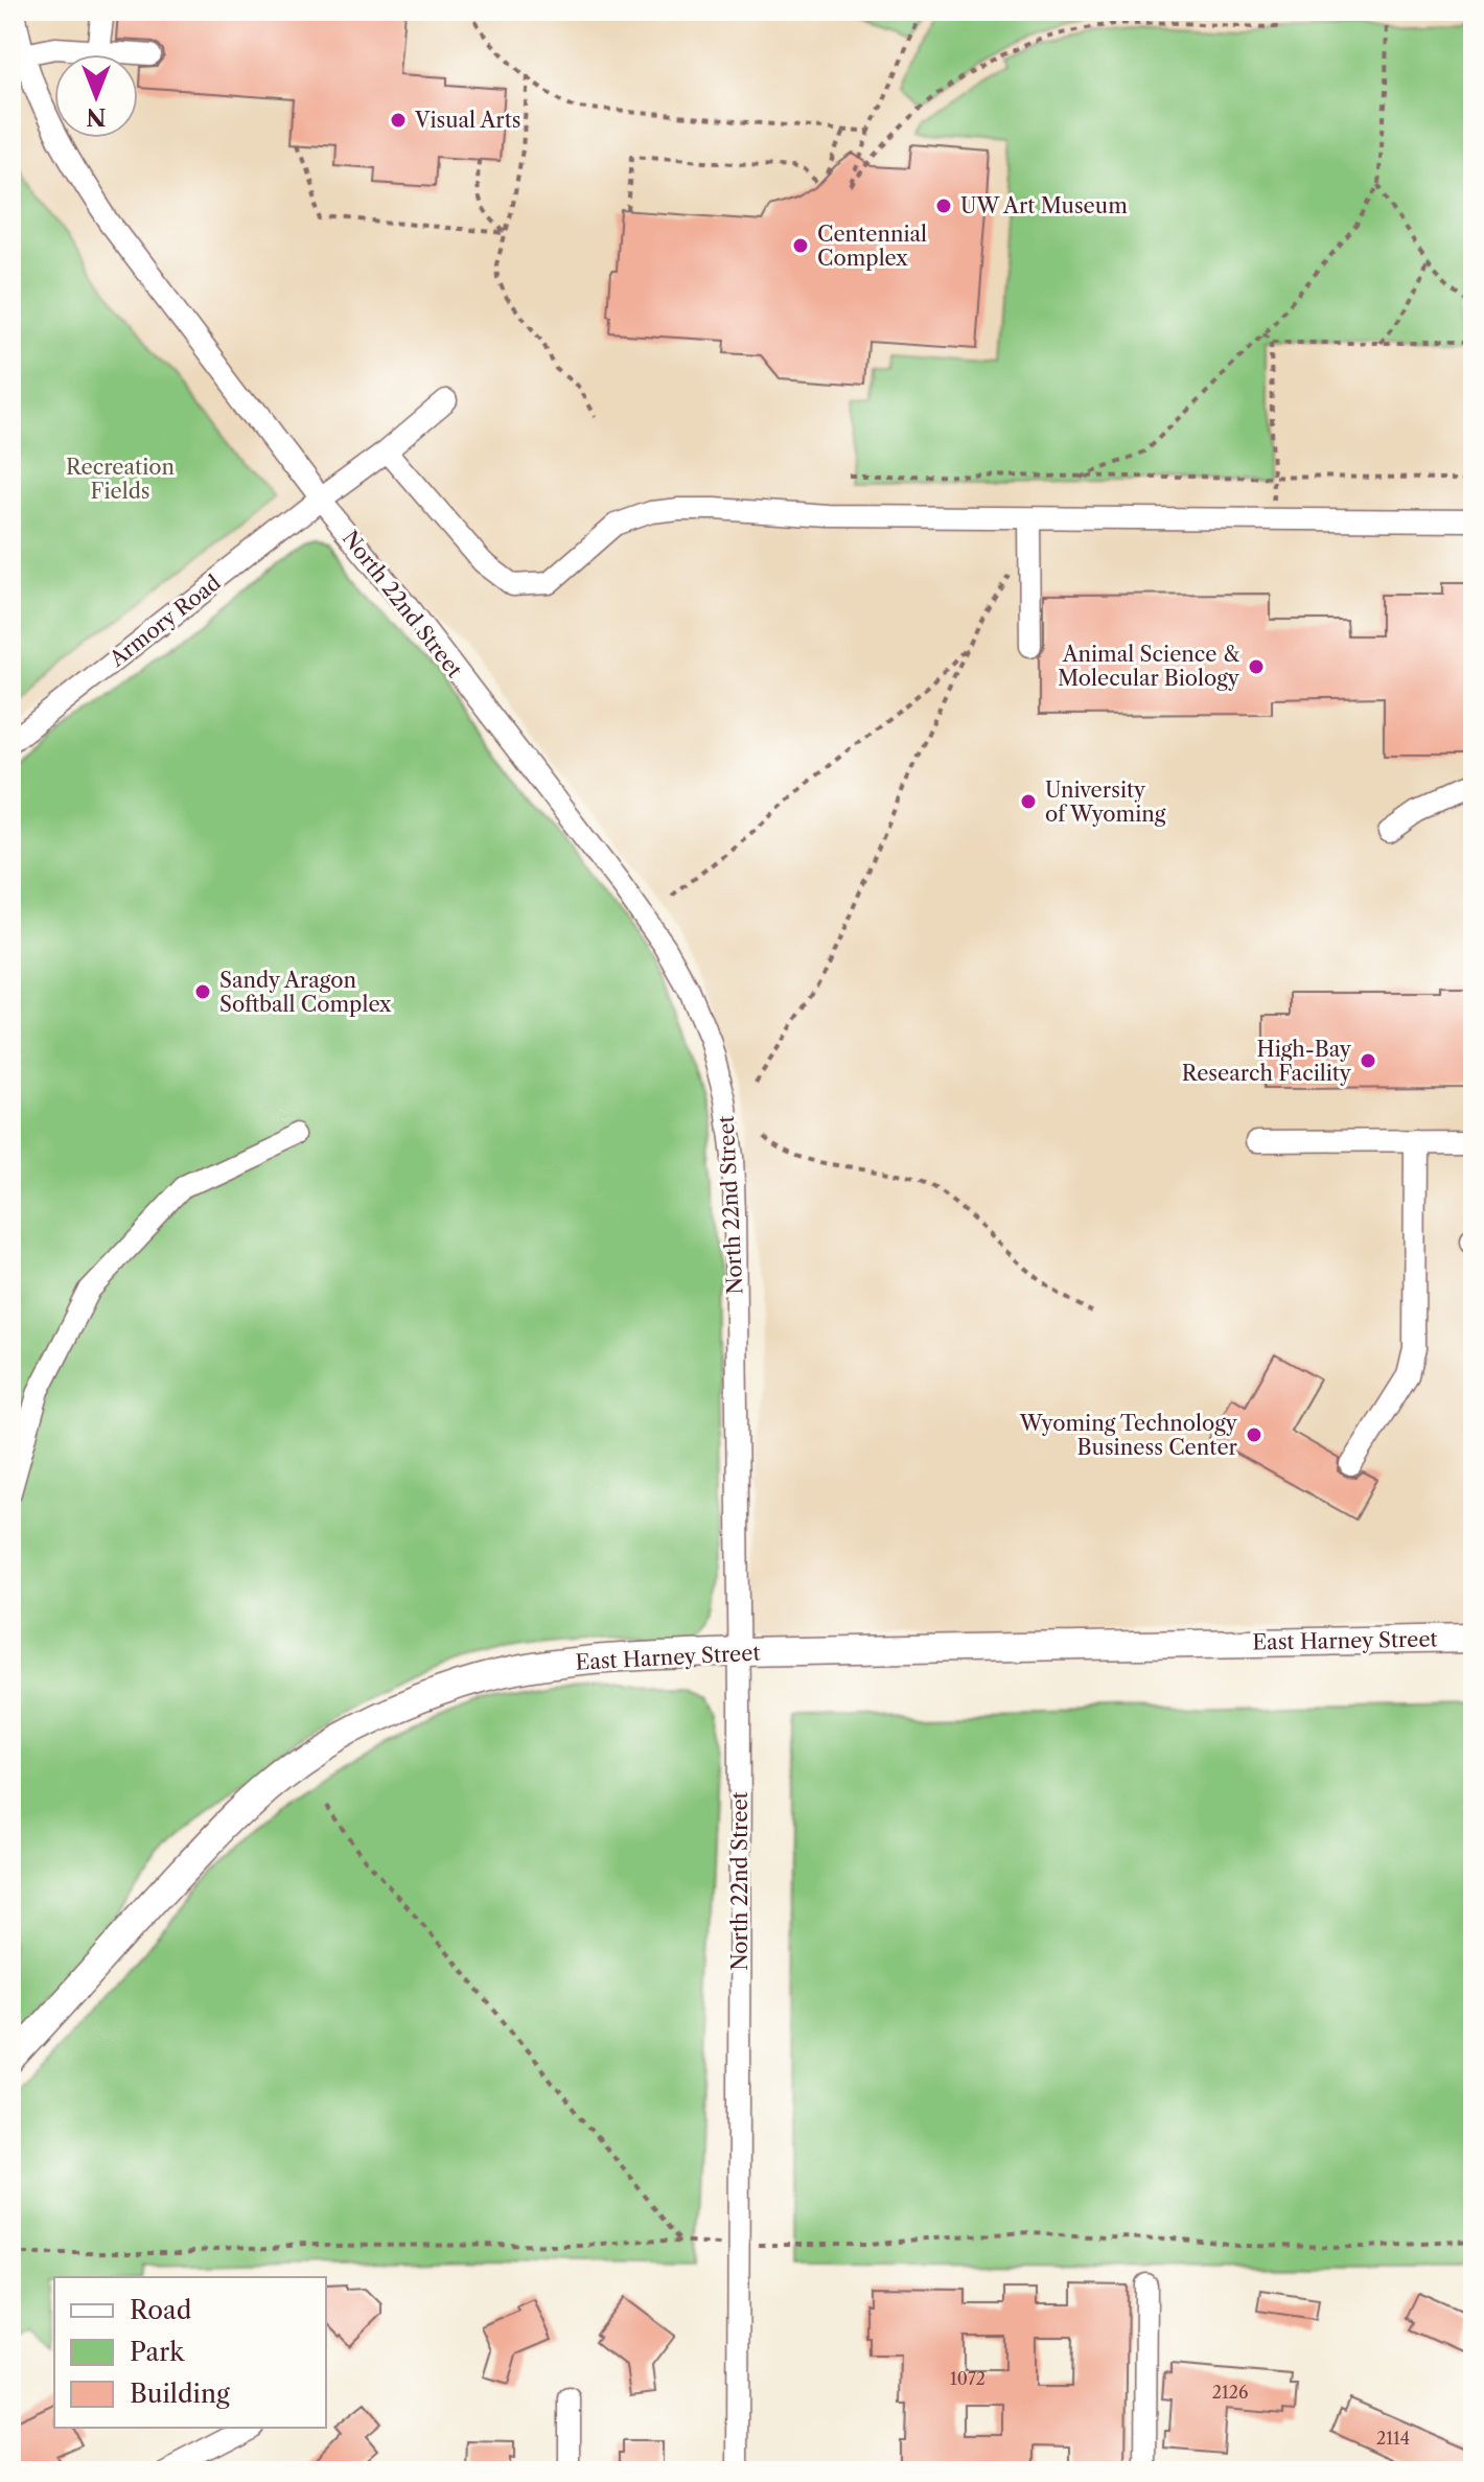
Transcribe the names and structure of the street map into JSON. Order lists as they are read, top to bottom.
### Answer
{
  "streets": {
    "main road": ["East Harney Street"],
    "street": ["North 22nd Street", "Armory Road"]
  },
  "crossings": [
    ["North 22nd Street", "Armory Road"],
    ["North 22nd Street", "East Harney Street"]
  ],
  "parks": ["Recreation Fields"],
  "places": [
    "Visual Arts",
    "UW Art Museum",
    "Centennial Complex",
    "Animal Science & Molecular Biology",
    "University of Wyoming",
    "Sandy Aragon Softball Complex",
    "High-Bay Research Facility",
    "Wyoming Technology Business Center"
  ],
  "house_numbers": ["1072", "2126", "2114"],
  "legend": ["Road", "Park", "Building"],
  "north": "bottom"
}
